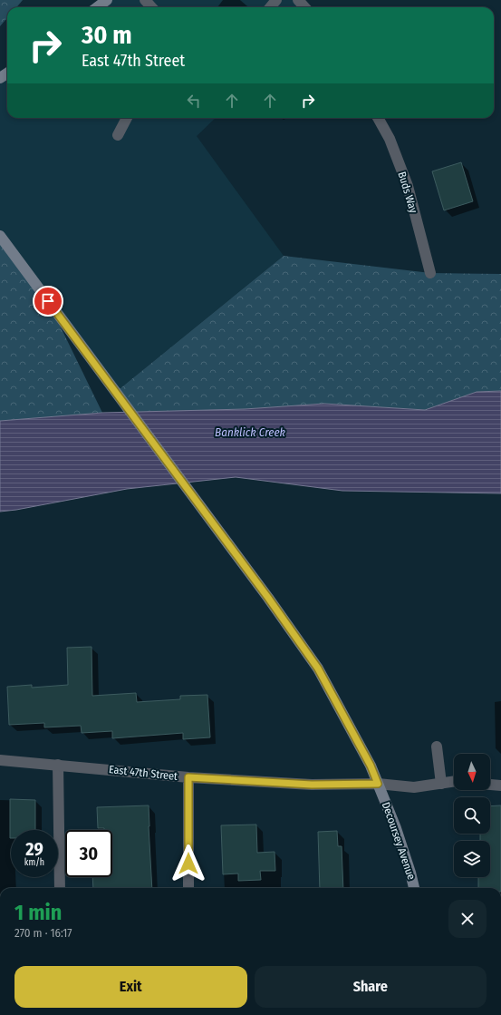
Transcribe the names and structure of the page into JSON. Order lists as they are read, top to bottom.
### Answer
{
  "streets": {
    "main road": ["Decoursey Avenue"],
    "street": ["Buds Way", "East 47th Street"]
  },
  "crossings": [
    ["East 47th Street", "Decoursey Avenue"]
  ],
  "water": ["Banklick Creek"],
  "north": "bottom",
  "page": {
    "turn": ["30 m", "East 47th Street"],
    "speed": "29 km/h",
    "limit": "30",
    "heading": ["1 min", "270 m · 16:17"],
    "buttons": ["Exit", "Share"]
  }
}
